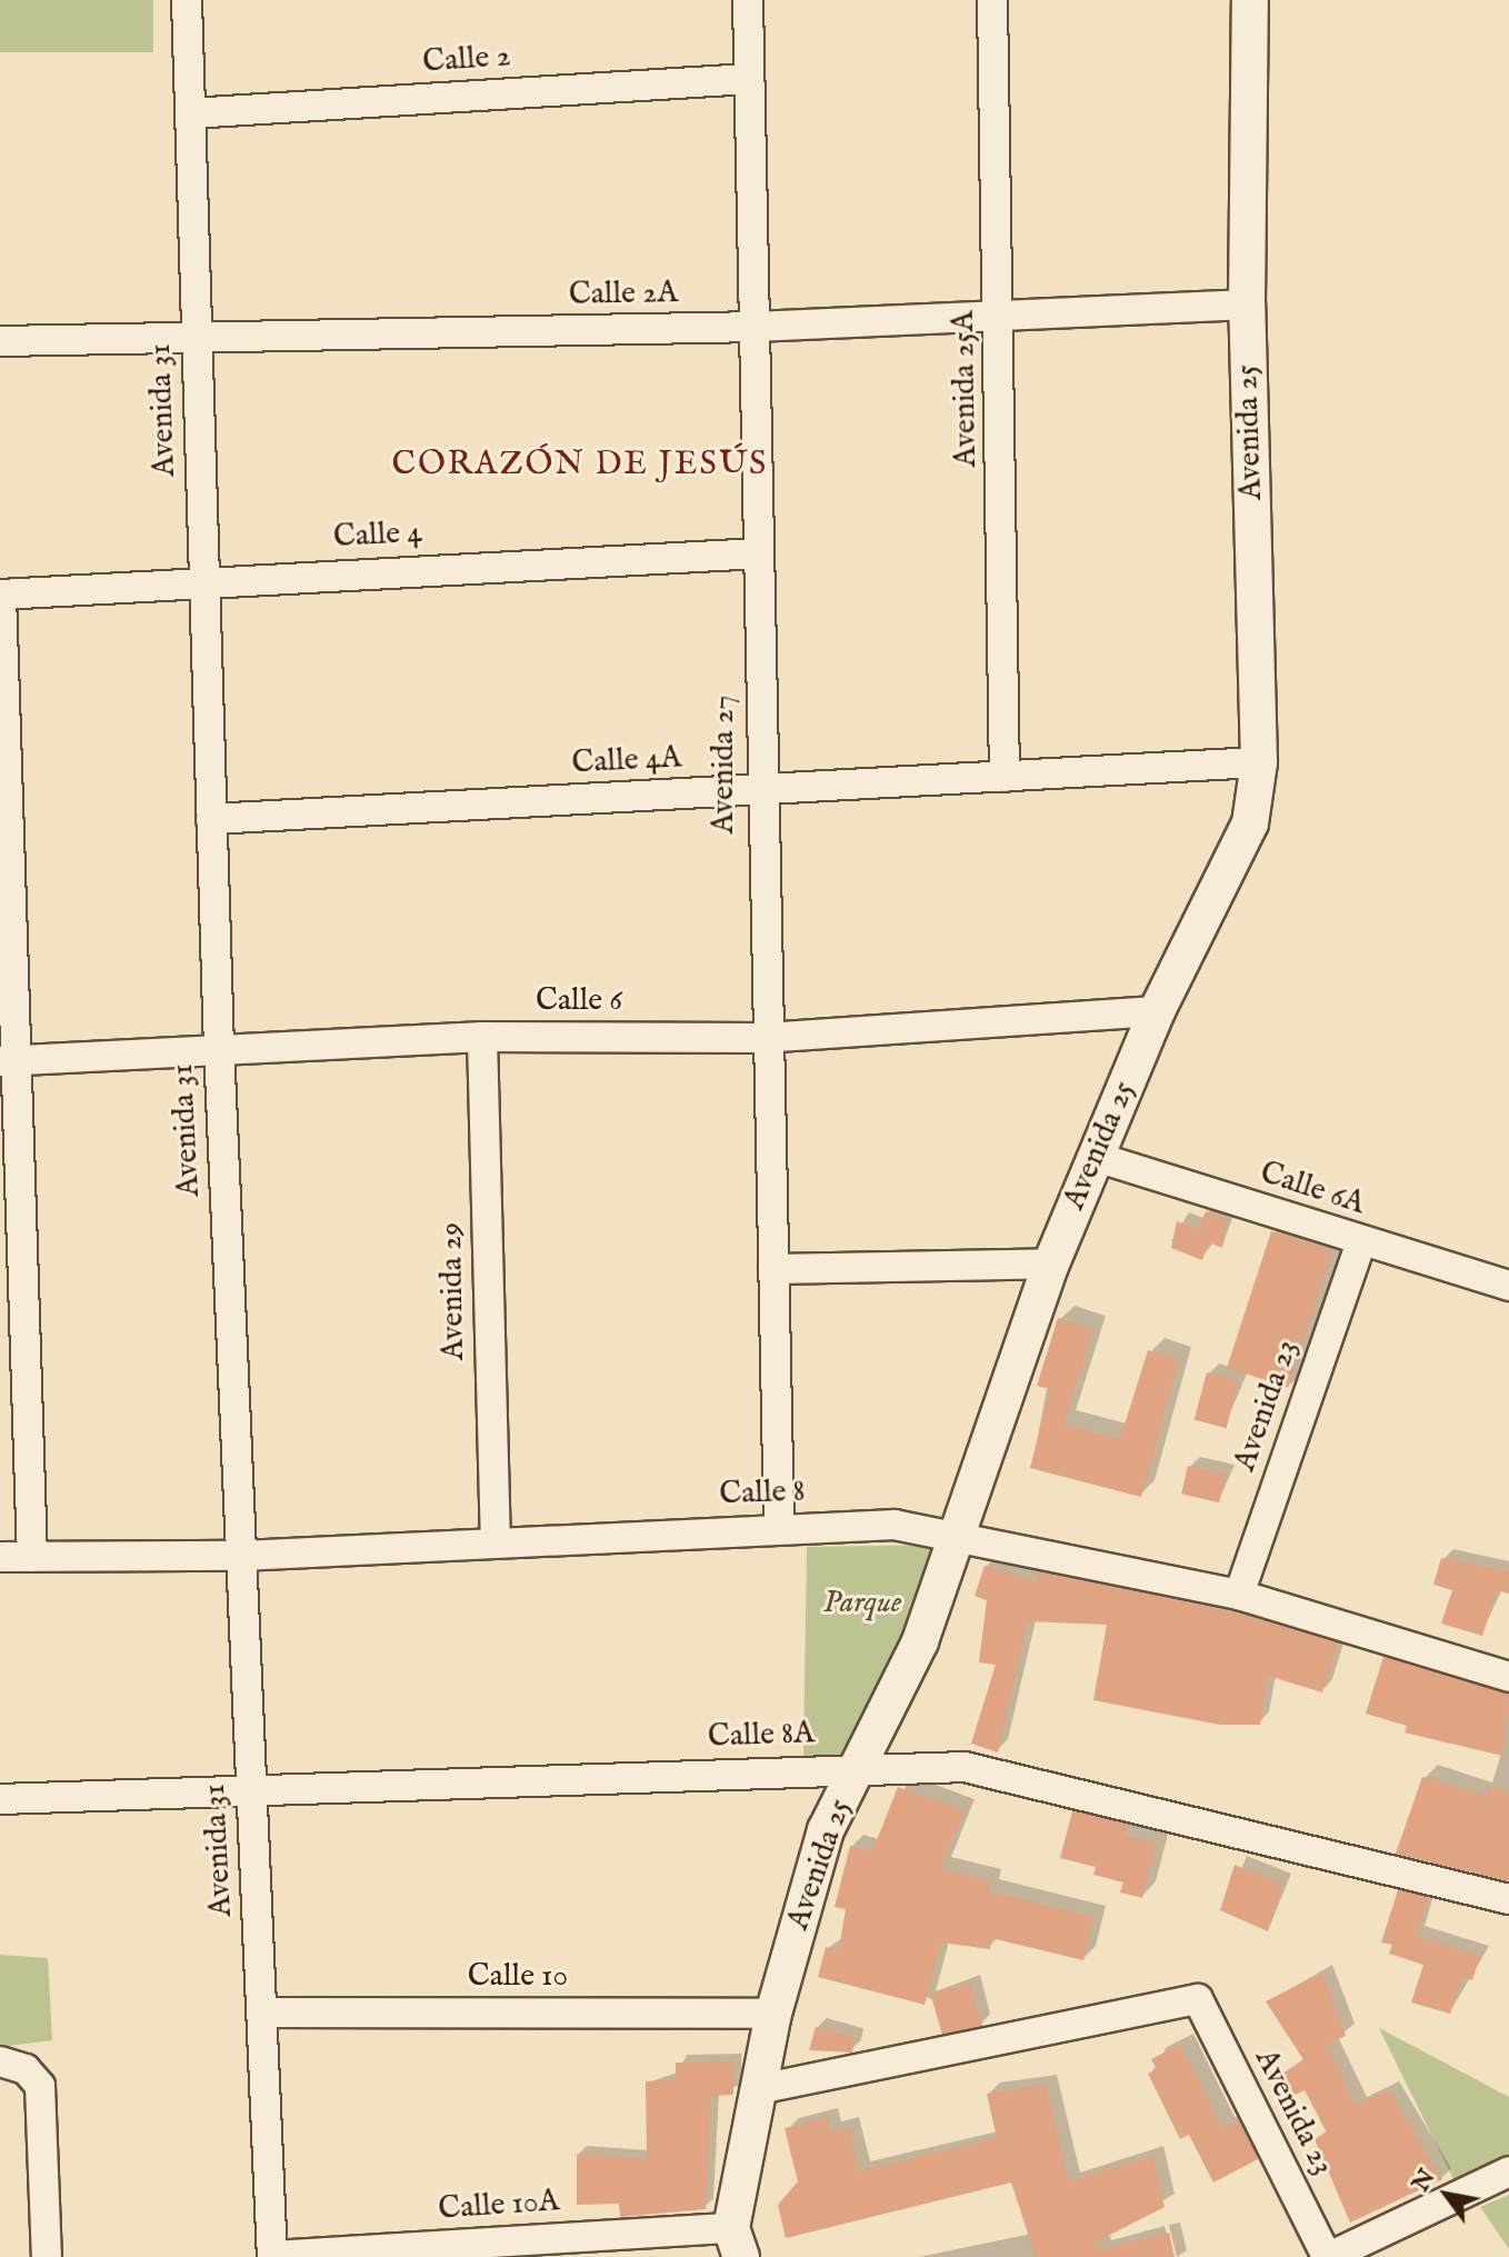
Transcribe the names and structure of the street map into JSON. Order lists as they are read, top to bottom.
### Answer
{
  "streets": {
    "street": [
      "Calle 2",
      "Calle 2A",
      "Avenida 25A",
      "Avenida 31",
      "Avenida 25",
      "Calle 4",
      "Calle 4A",
      "Avenida 27",
      "Calle 6",
      "Calle 6A",
      "Avenida 29",
      "Avenida 23",
      "Calle 8",
      "Calle 8A",
      "Calle 10",
      "Calle 10A"
    ]
  },
  "crossings": [
    ["Calle 2", "Avenida 31"],
    ["Calle 2", "Avenida 27"],
    ["Calle 2A", "Avenida 25A"],
    ["Calle 2A", "Avenida 31"],
    ["Calle 2A", "Avenida 25"],
    ["Calle 2A", "Avenida 27"],
    ["Avenida 25A", "Calle 4A"],
    ["Avenida 31", "Calle 4"],
    ["Avenida 31", "Calle 4A"],
    ["Avenida 31", "Calle 6"],
    ["Avenida 31", "Calle 8"],
    ["Avenida 31", "Calle 8A"],
    ["Avenida 31", "Calle 10"],
    ["Avenida 31", "Calle 10A"],
    ["Avenida 25", "Calle 4A"],
    ["Avenida 25", "Calle 6"],
    ["Avenida 25", "Calle 6A"],
    ["Avenida 25", "Avenida 23"],
    ["Avenida 25", "Calle 8"],
    ["Avenida 25", "Calle 8A"],
    ["Avenida 25", "Calle 10"],
    ["Avenida 25", "Calle 10A"],
    ["Calle 4", "Avenida 27"],
    ["Calle 4A", "Avenida 27"],
    ["Avenida 27", "Calle 6"],
    ["Avenida 27", "Calle 8"],
    ["Calle 6", "Avenida 29"],
    ["Calle 6A", "Avenida 23"],
    ["Avenida 29", "Calle 8"],
    ["Avenida 23", "Calle 8"]
  ],
  "districts": ["CORAZÓN DE JESÚS"],
  "parks": ["Parque"],
  "north": "top left"
}
